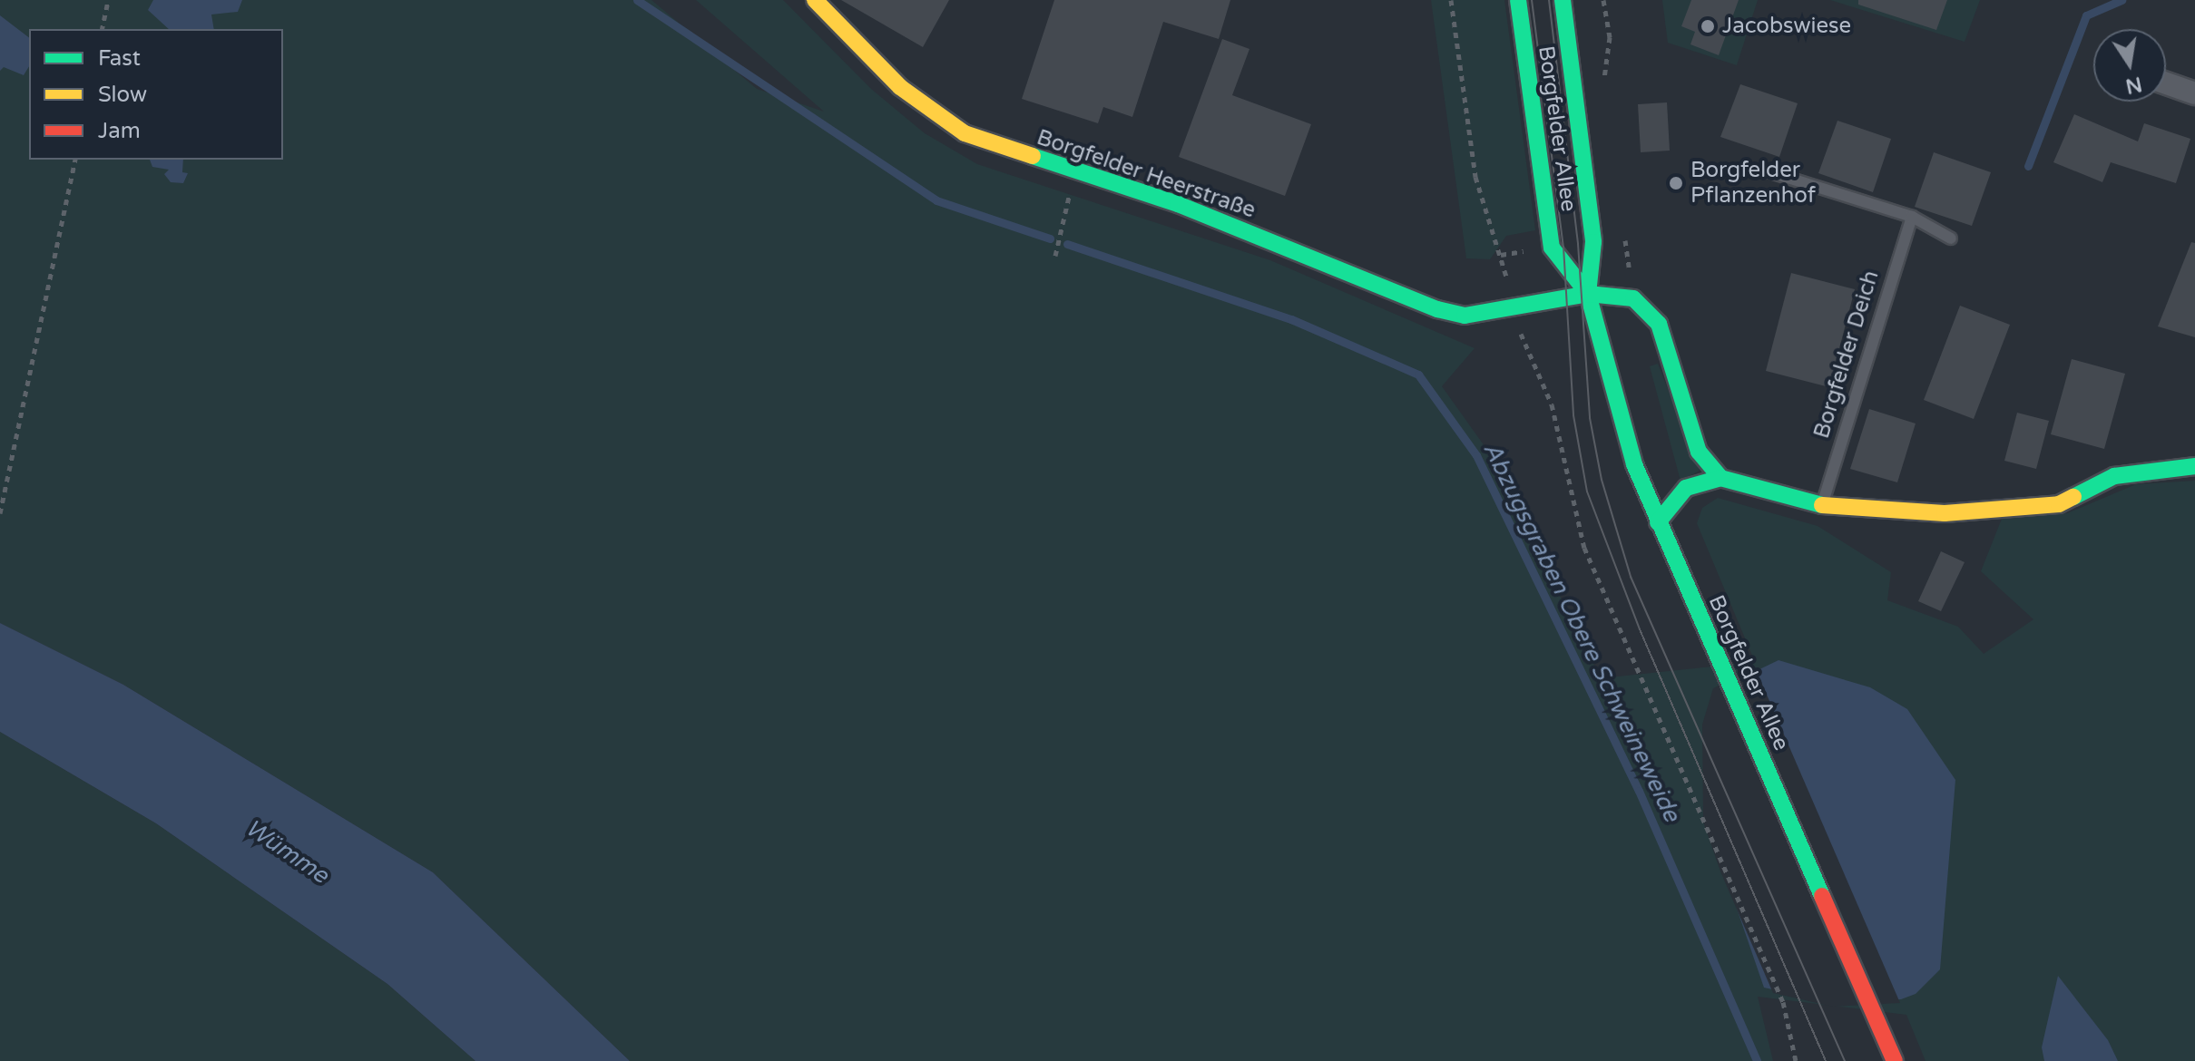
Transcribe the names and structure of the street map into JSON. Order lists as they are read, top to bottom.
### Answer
{
  "streets": {
    "street": ["Borgfelder Allee", "Borgfelder Heerstraße"],
    "lane": ["Borgfelder Deich"]
  },
  "crossings": [
    ["Borgfelder Allee", "Borgfelder Heerstraße"]
  ],
  "water": ["Abzugsgraben Obere Schweineweide", "Wümme"],
  "places": ["Jacobswiese", "Borgfelder Pflanzenhof"],
  "legend": ["Fast", "Slow", "Jam"],
  "north": "bottom"
}
